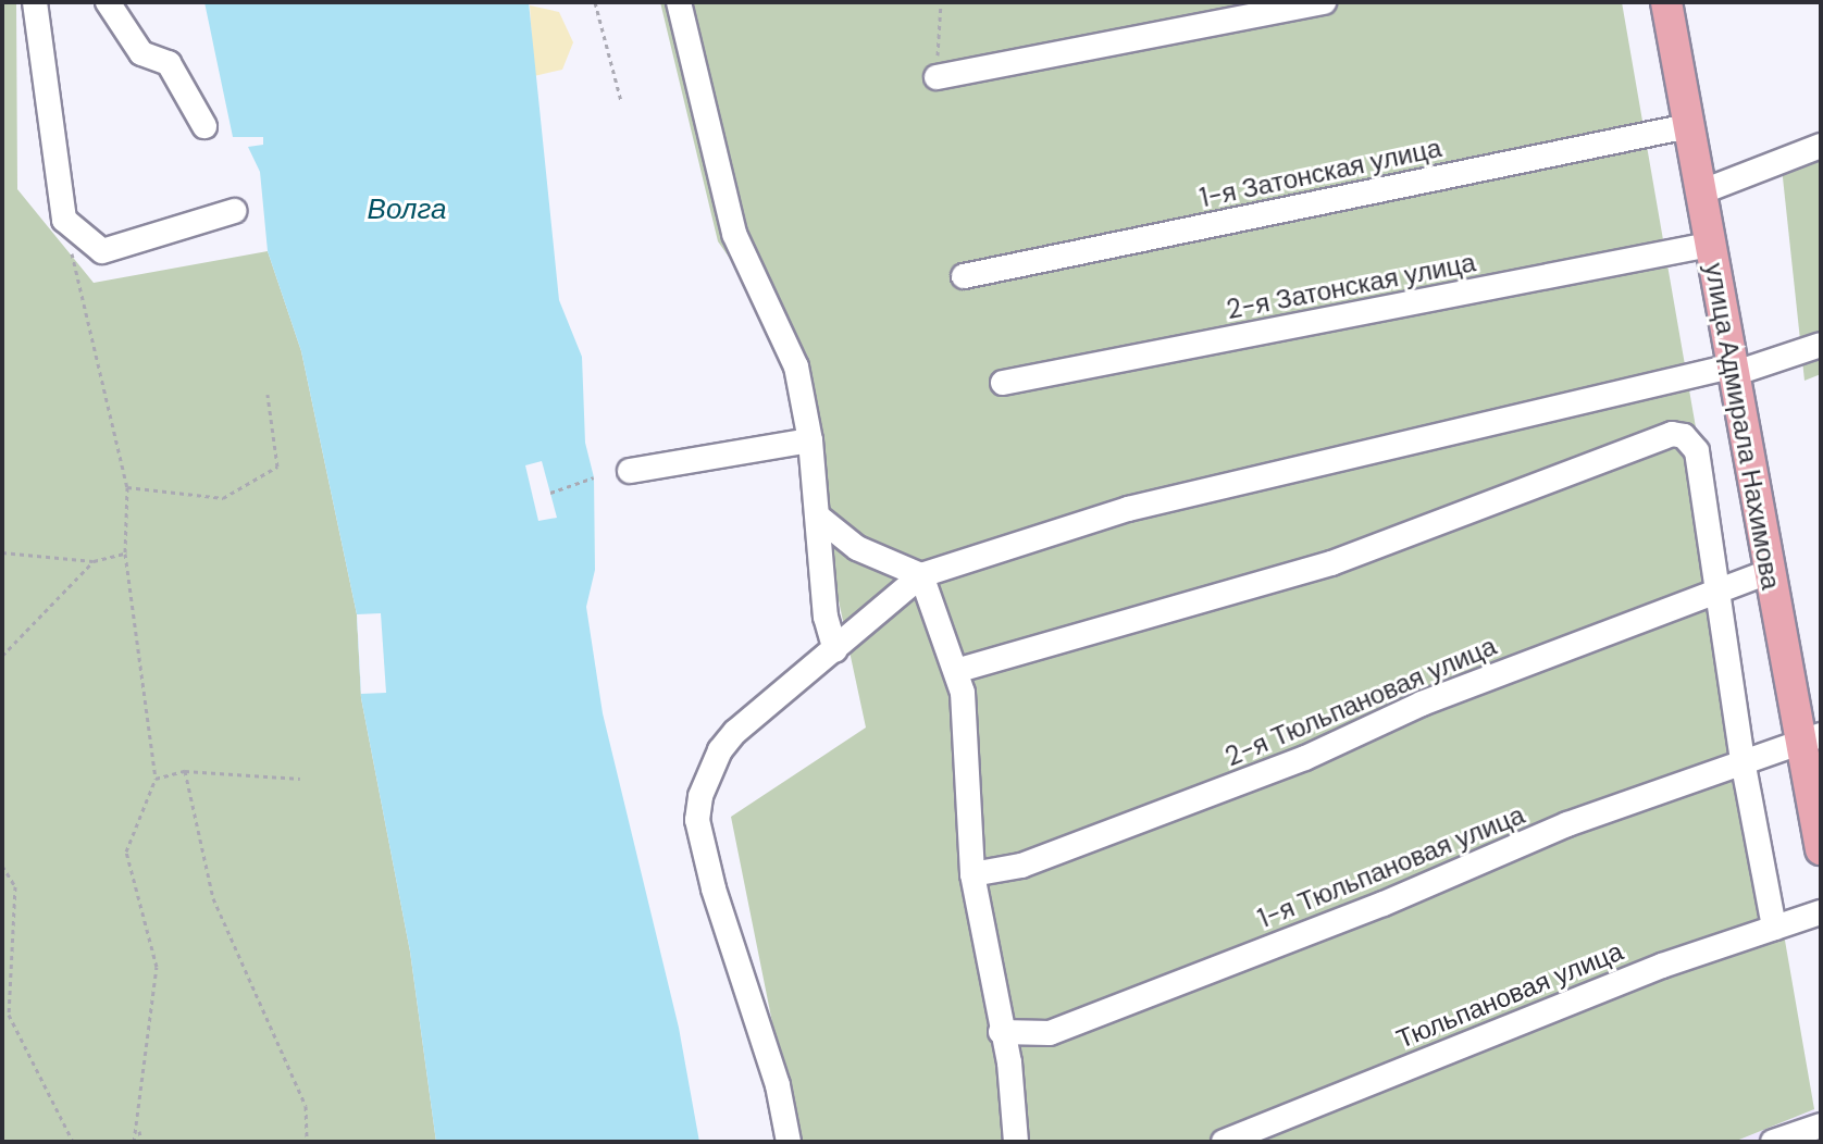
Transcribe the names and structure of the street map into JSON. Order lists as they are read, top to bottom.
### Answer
{
  "streets": {
    "main road": ["улица Адмирала Нахимова"],
    "street": [
      "1-я Затонская улица",
      "2-я Затонская улица",
      "2-я Тюльпановая улица",
      "1-я Тюльпановая улица",
      "Тюльпановая улица"
    ]
  },
  "crossings": [
    ["1-я Затонская улица", "улица Адмирала Нахимова"],
    ["2-я Затонская улица", "улица Адмирала Нахимова"],
    ["улица Адмирала Нахимова", "2-я Тюльпановая улица"],
    ["улица Адмирала Нахимова", "1-я Тюльпановая улица"]
  ],
  "water": ["Волга"]
}
